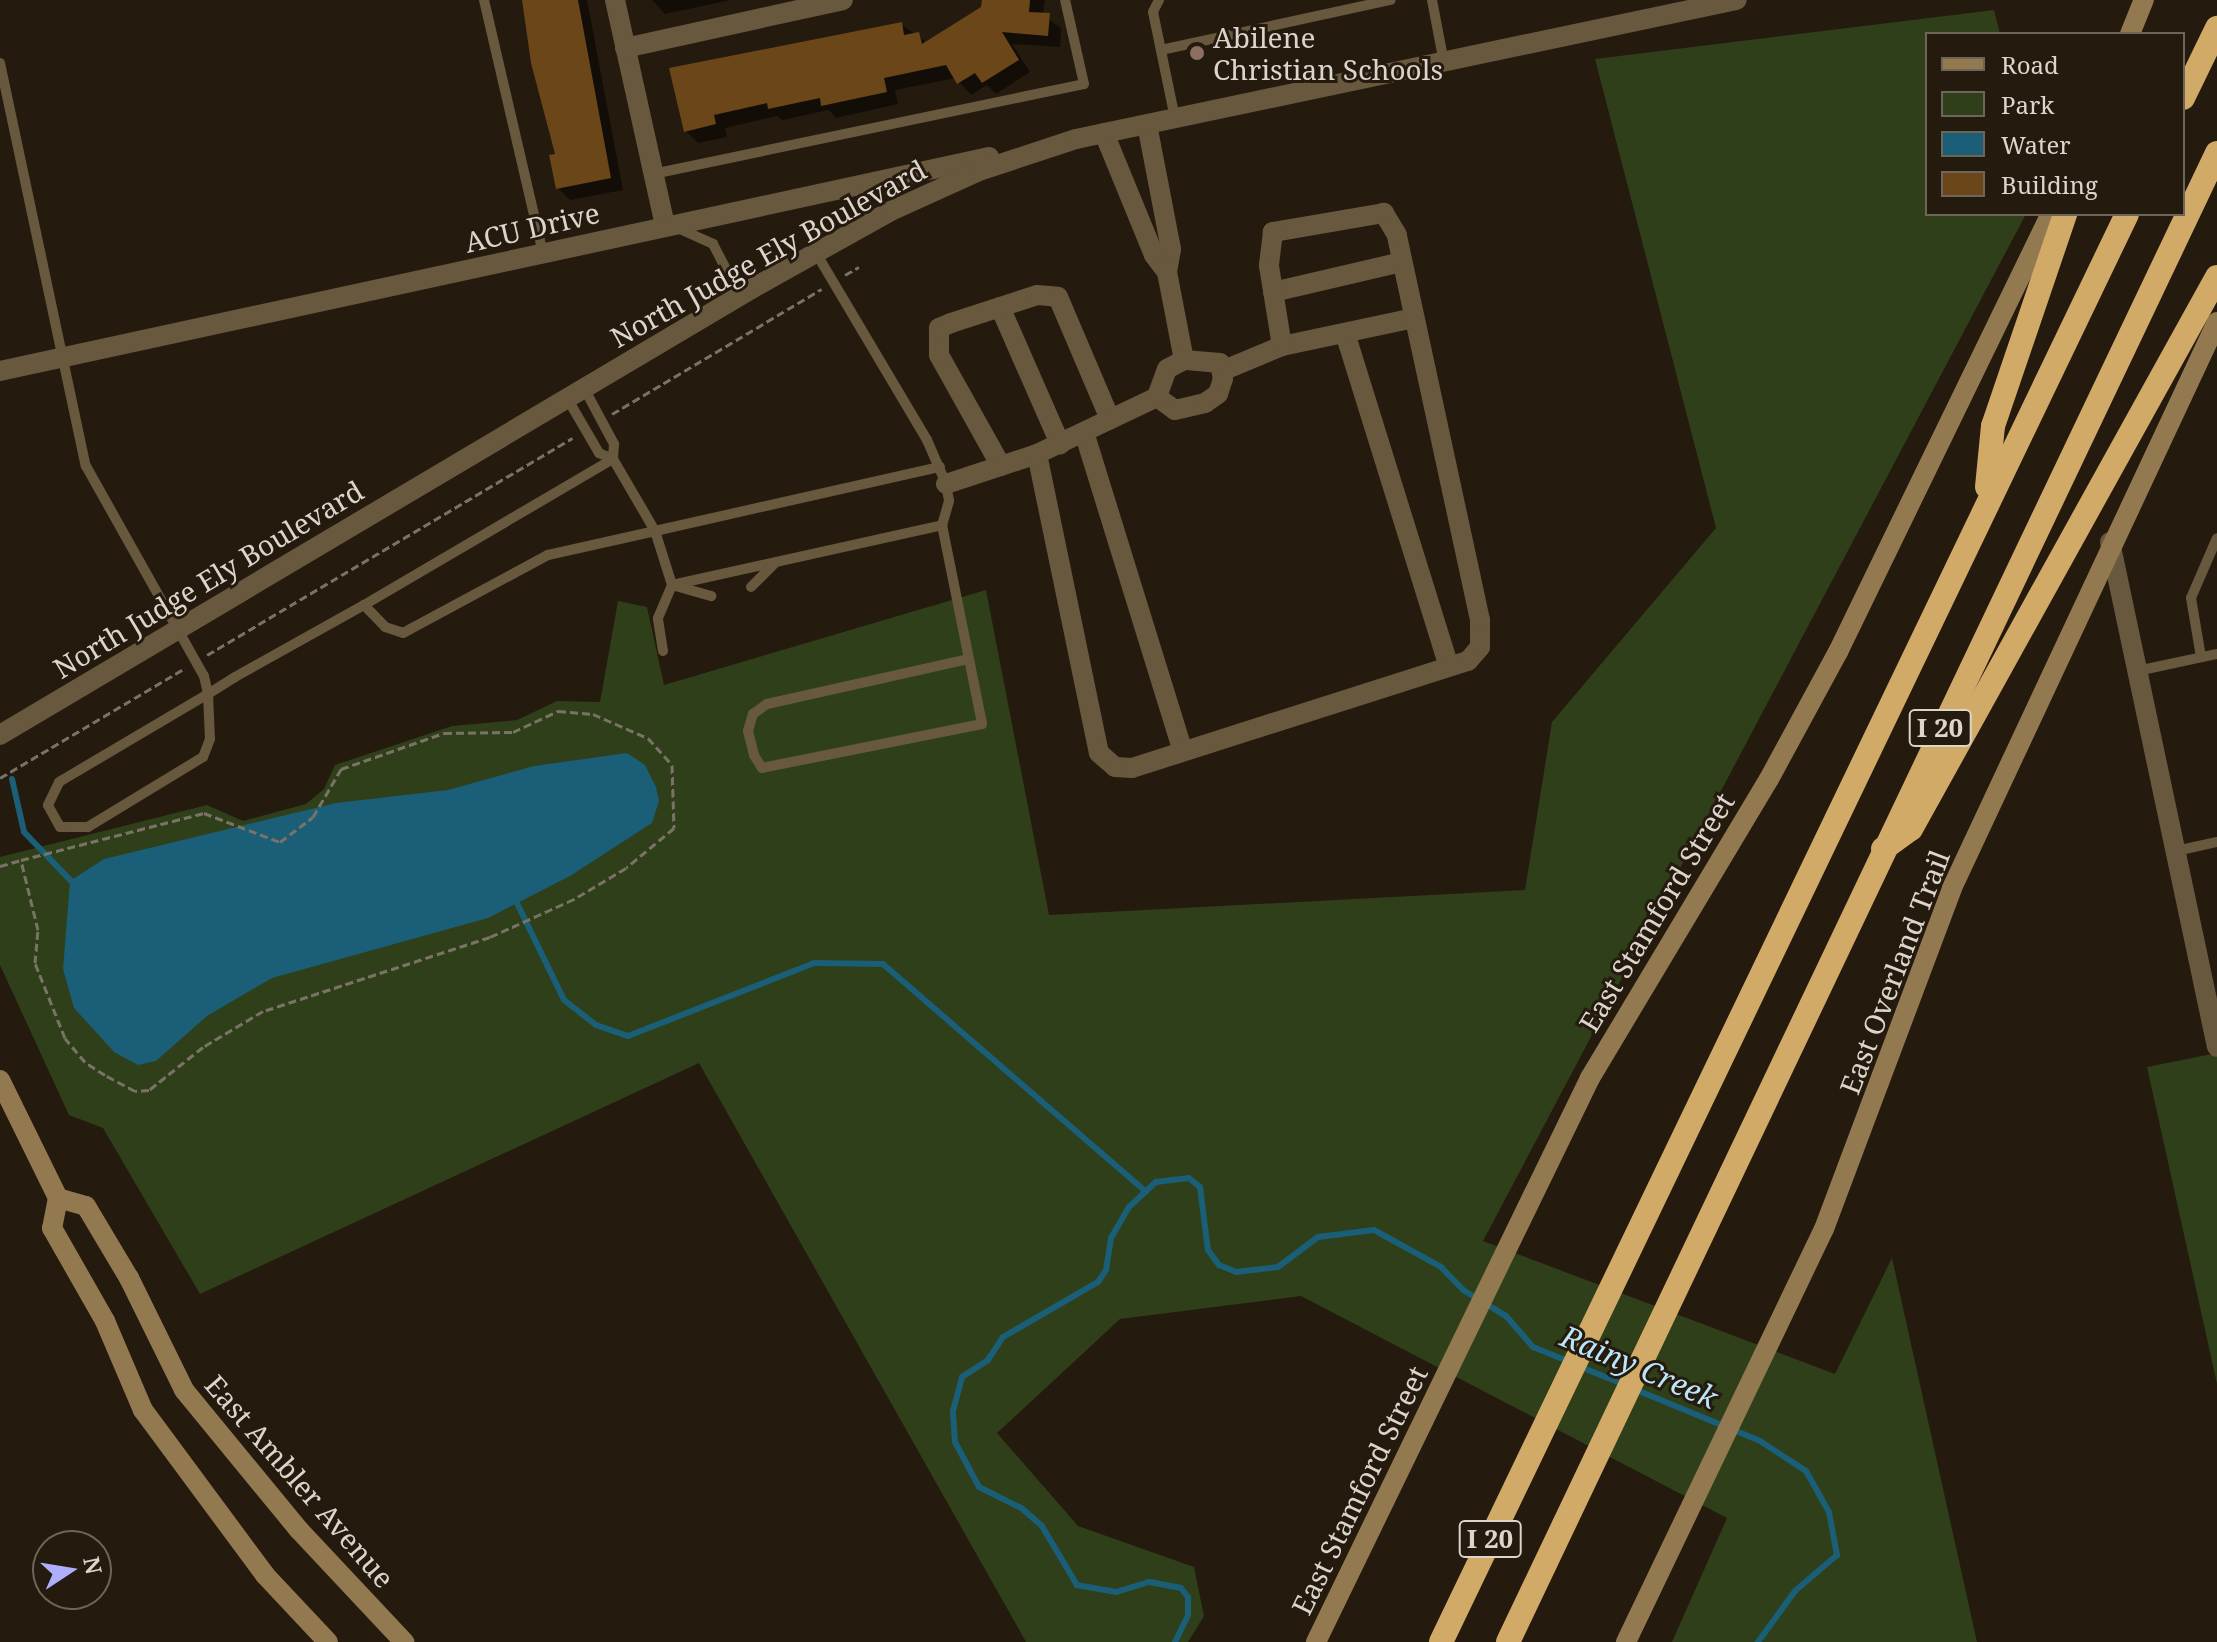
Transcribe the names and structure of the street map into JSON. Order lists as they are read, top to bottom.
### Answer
{
  "streets": {
    "highway": ["I 20"],
    "main road": ["East Stamford Street", "East Overland Trail", "East Ambler Avenue"],
    "street": ["ACU Drive", "North Judge Ely Boulevard"]
  },
  "crossings": [
    ["ACU Drive", "North Judge Ely Boulevard"]
  ],
  "water": ["Rainy Creek"],
  "places": ["Abilene Christian Schools"],
  "legend": [
    "Road",
    "Park",
    "Water",
    "Building"
  ],
  "north": "right"
}
